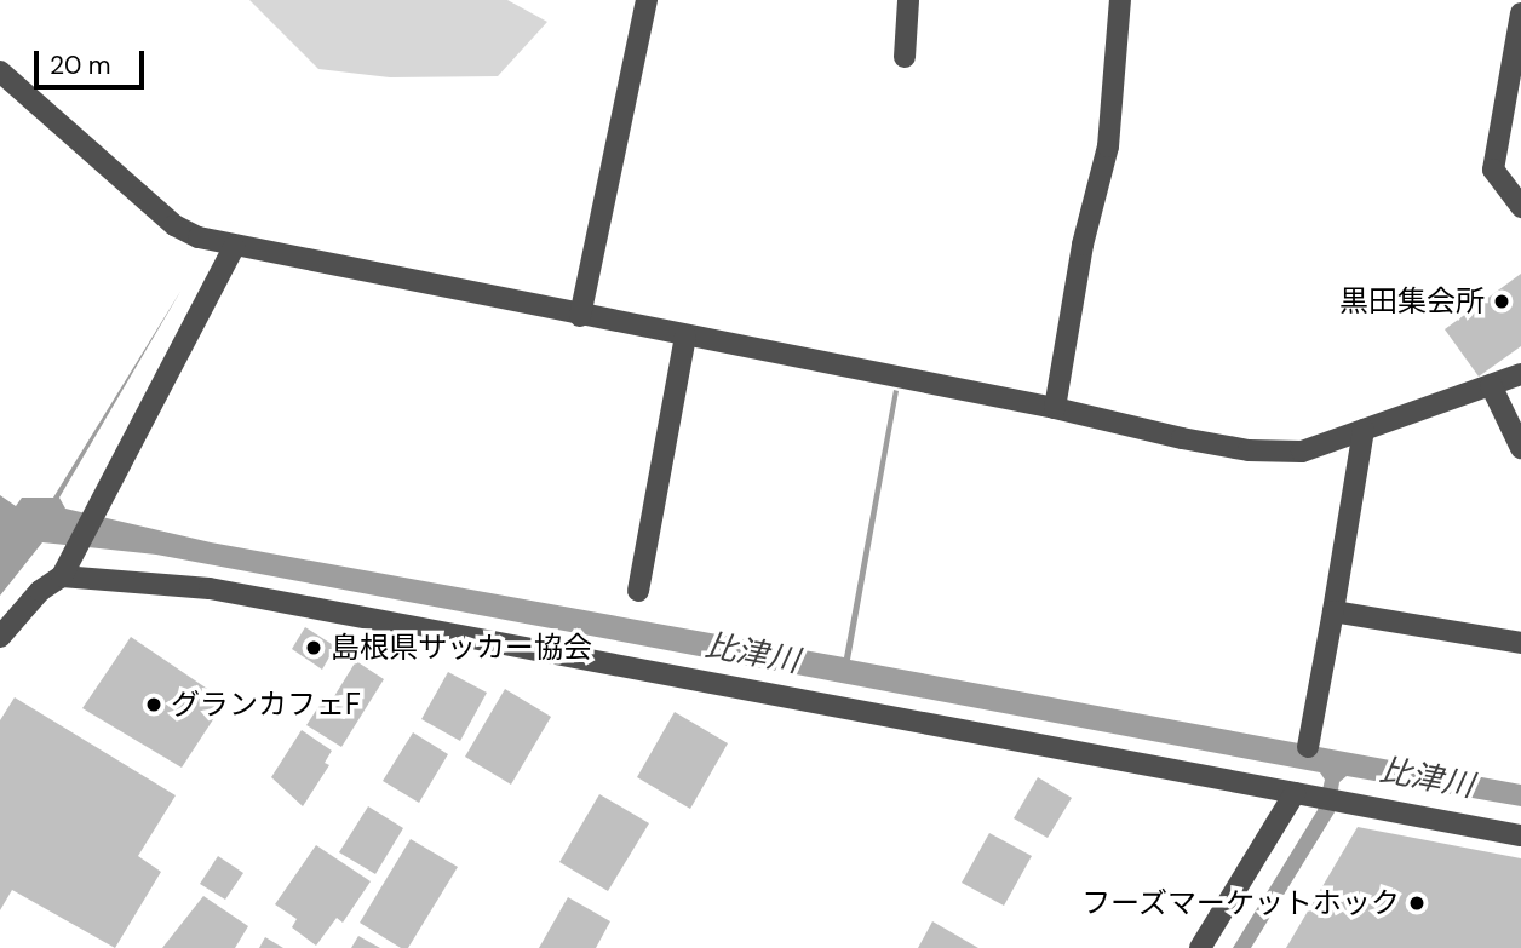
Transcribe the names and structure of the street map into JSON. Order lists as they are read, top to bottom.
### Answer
{
  "water": ["比津川"],
  "places": [
    "黒田集会所",
    "島根県サッカー協会",
    "グランカフェF",
    "フーズマーケットホック"
  ],
  "scale_bar": "20 m"
}
